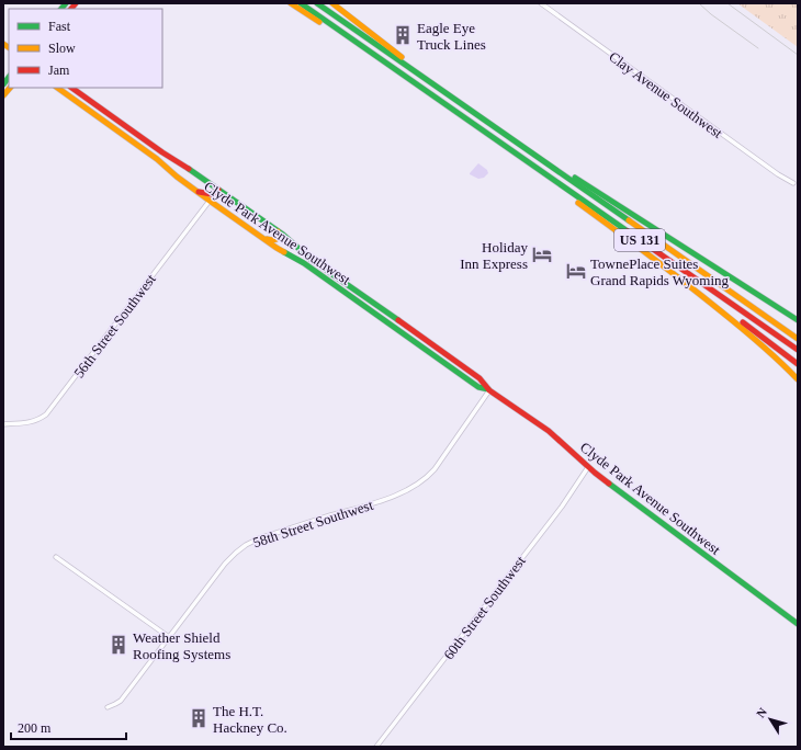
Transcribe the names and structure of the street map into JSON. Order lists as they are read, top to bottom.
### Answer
{
  "streets": {
    "main road": ["Clyde Park Avenue Southwest", "US 131"],
    "street": [
      "Clay Avenue Southwest",
      "56th Street Southwest",
      "58th Street Southwest",
      "60th Street Southwest"
    ]
  },
  "crossings": [
    ["Clyde Park Avenue Southwest", "56th Street Southwest"],
    ["Clyde Park Avenue Southwest", "58th Street Southwest"],
    ["Clyde Park Avenue Southwest", "60th Street Southwest"]
  ],
  "places": {
    "building": ["Eagle Eye Truck Lines", "Weather Shield Roofing Systems", "The H.T. Hackney Co."],
    "hotel": ["Holiday Inn Express", "TownePlace Suites Grand Rapids Wyoming"]
  },
  "legend": ["Fast", "Slow", "Jam"],
  "scale_bar": "200 m",
  "north": "top left"
}
